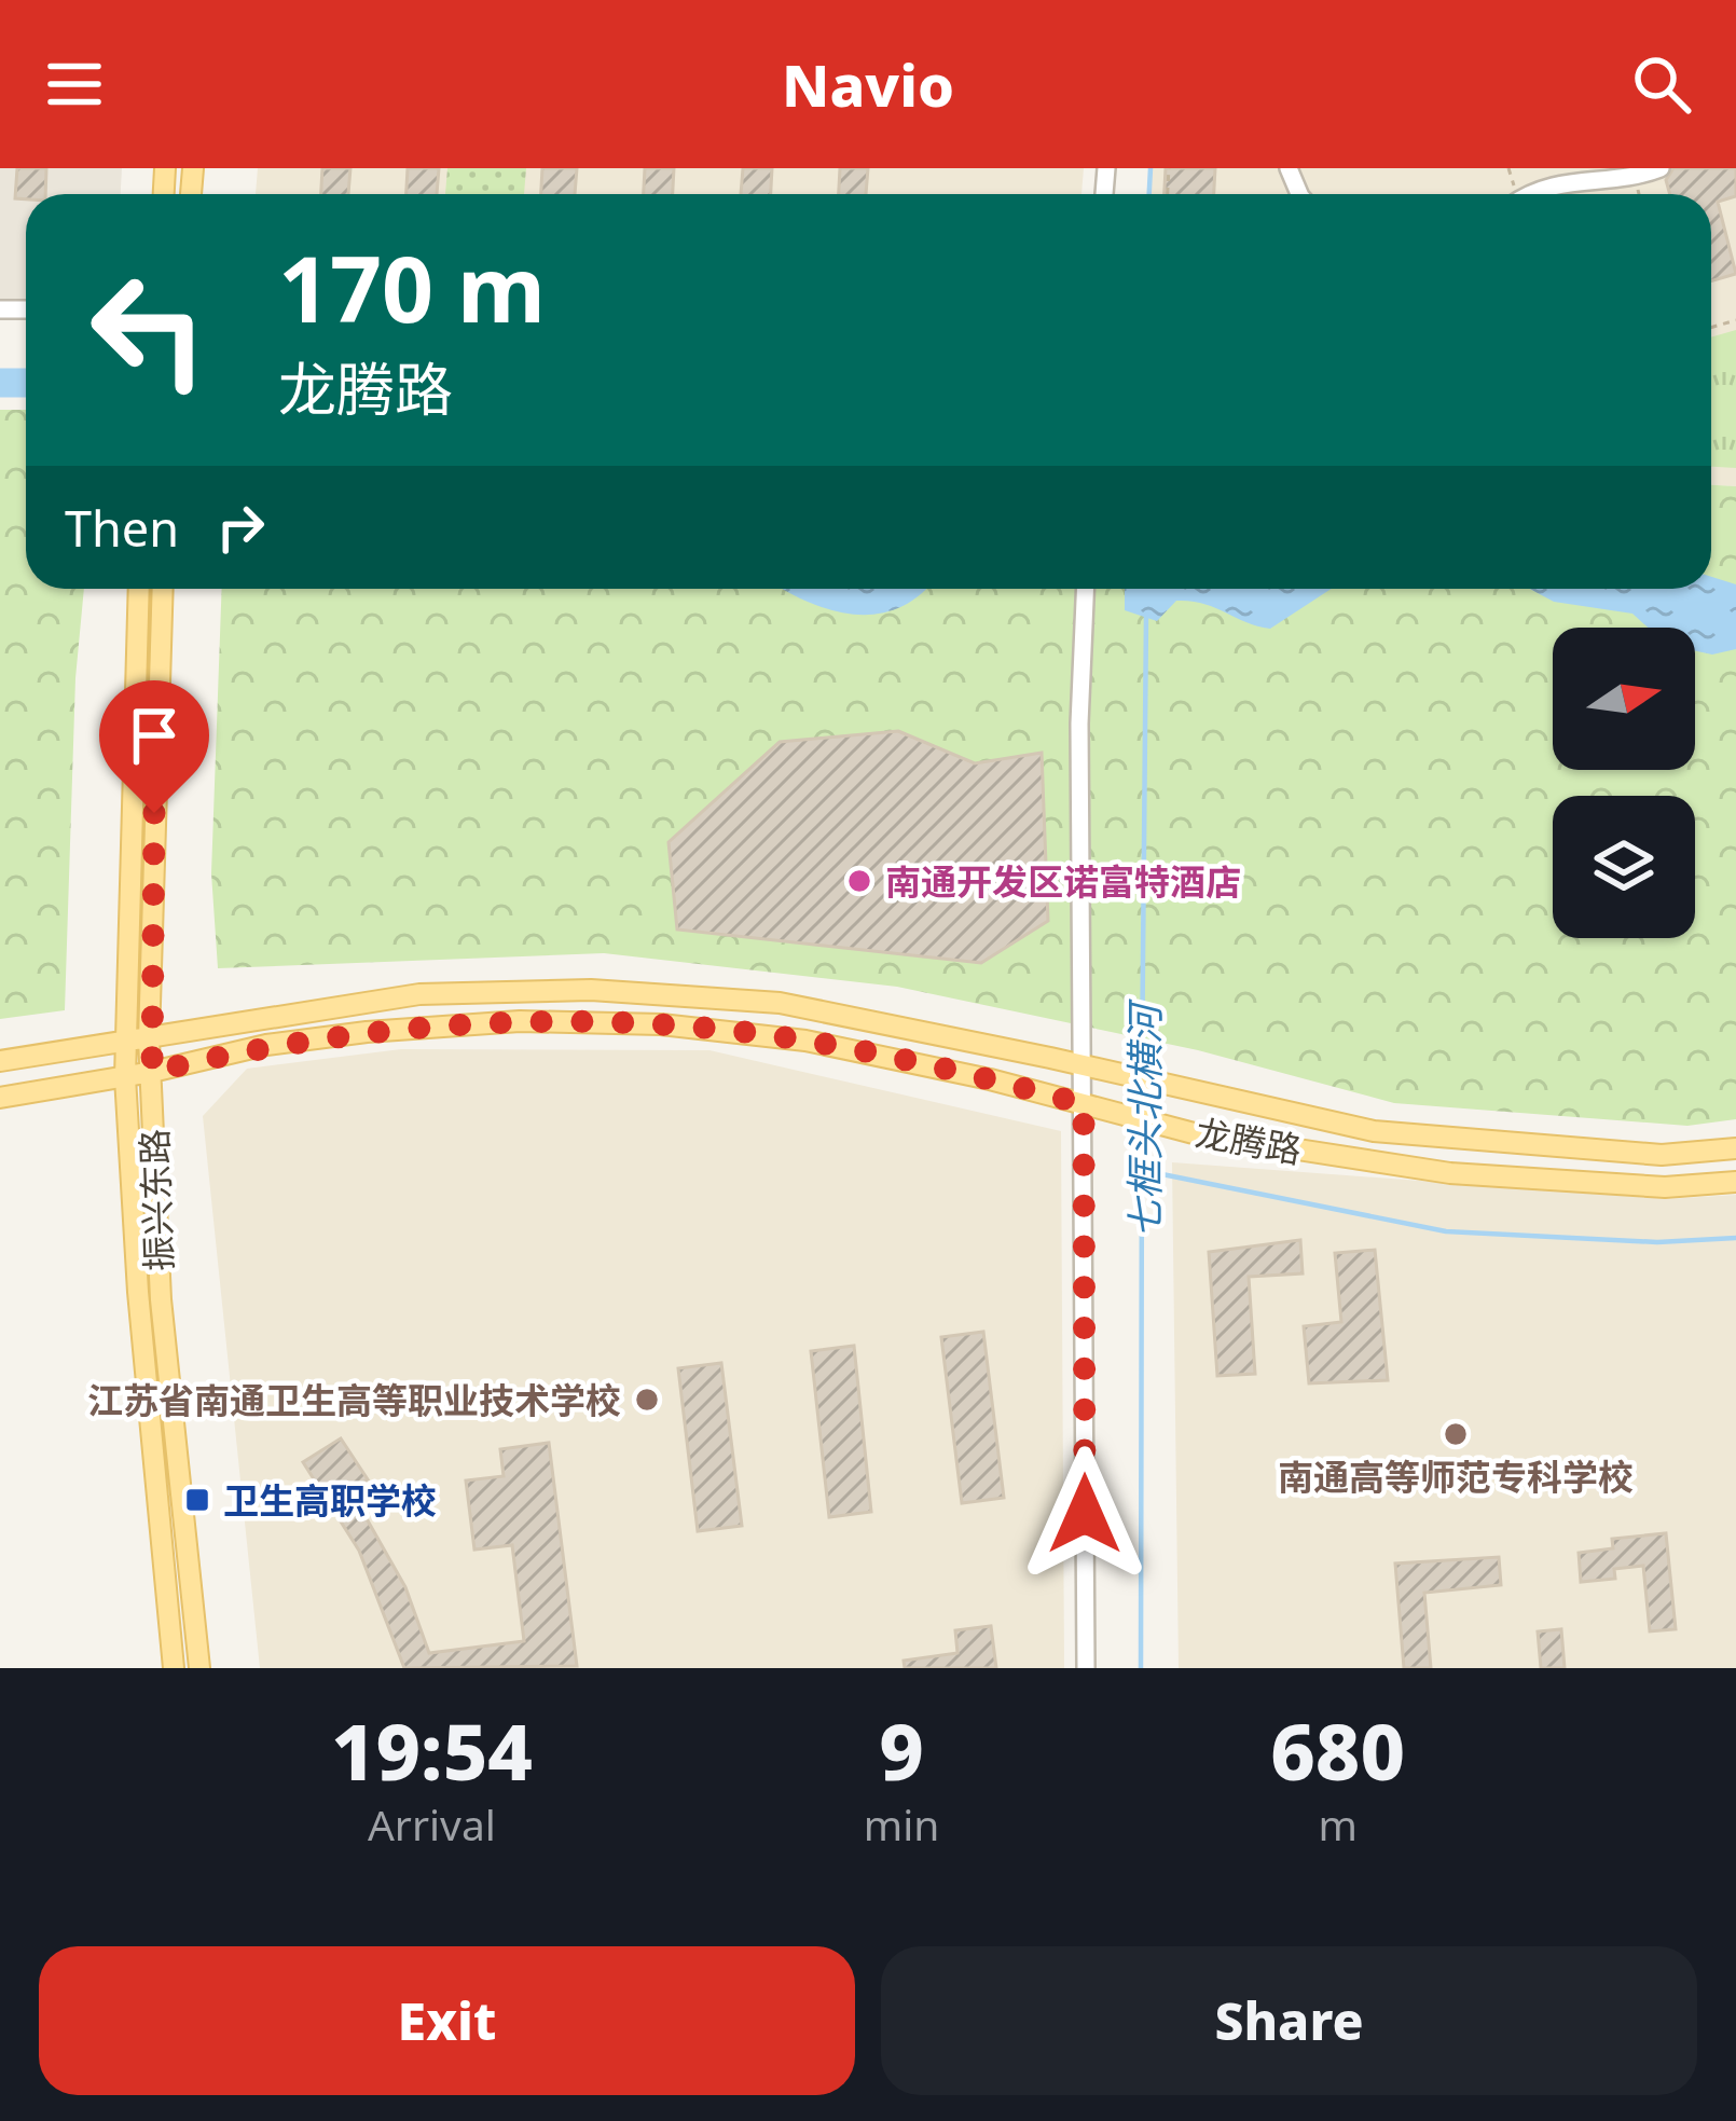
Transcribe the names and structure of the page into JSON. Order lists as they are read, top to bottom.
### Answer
{
  "streets": {
    "main road": ["龙腾路", "振兴东路"]
  },
  "crossings": [
    ["龙腾路", "振兴东路"]
  ],
  "water": ["七框头北横河"],
  "places": {
    "other": ["南通开发区诺富特酒店", "江苏省南通卫生高等职业技术学校", "南通高等师范专科学校"],
    "transit": ["卫生高职学校"]
  },
  "north": "right",
  "page": {
    "header": "Navio",
    "turn": ["170 m", "龙腾路"],
    "then": "Then",
    "eta": [
      "19:54",
      "Arrival",
      "9",
      "min",
      "680",
      "m"
    ],
    "buttons": ["Exit", "Share"]
  }
}
